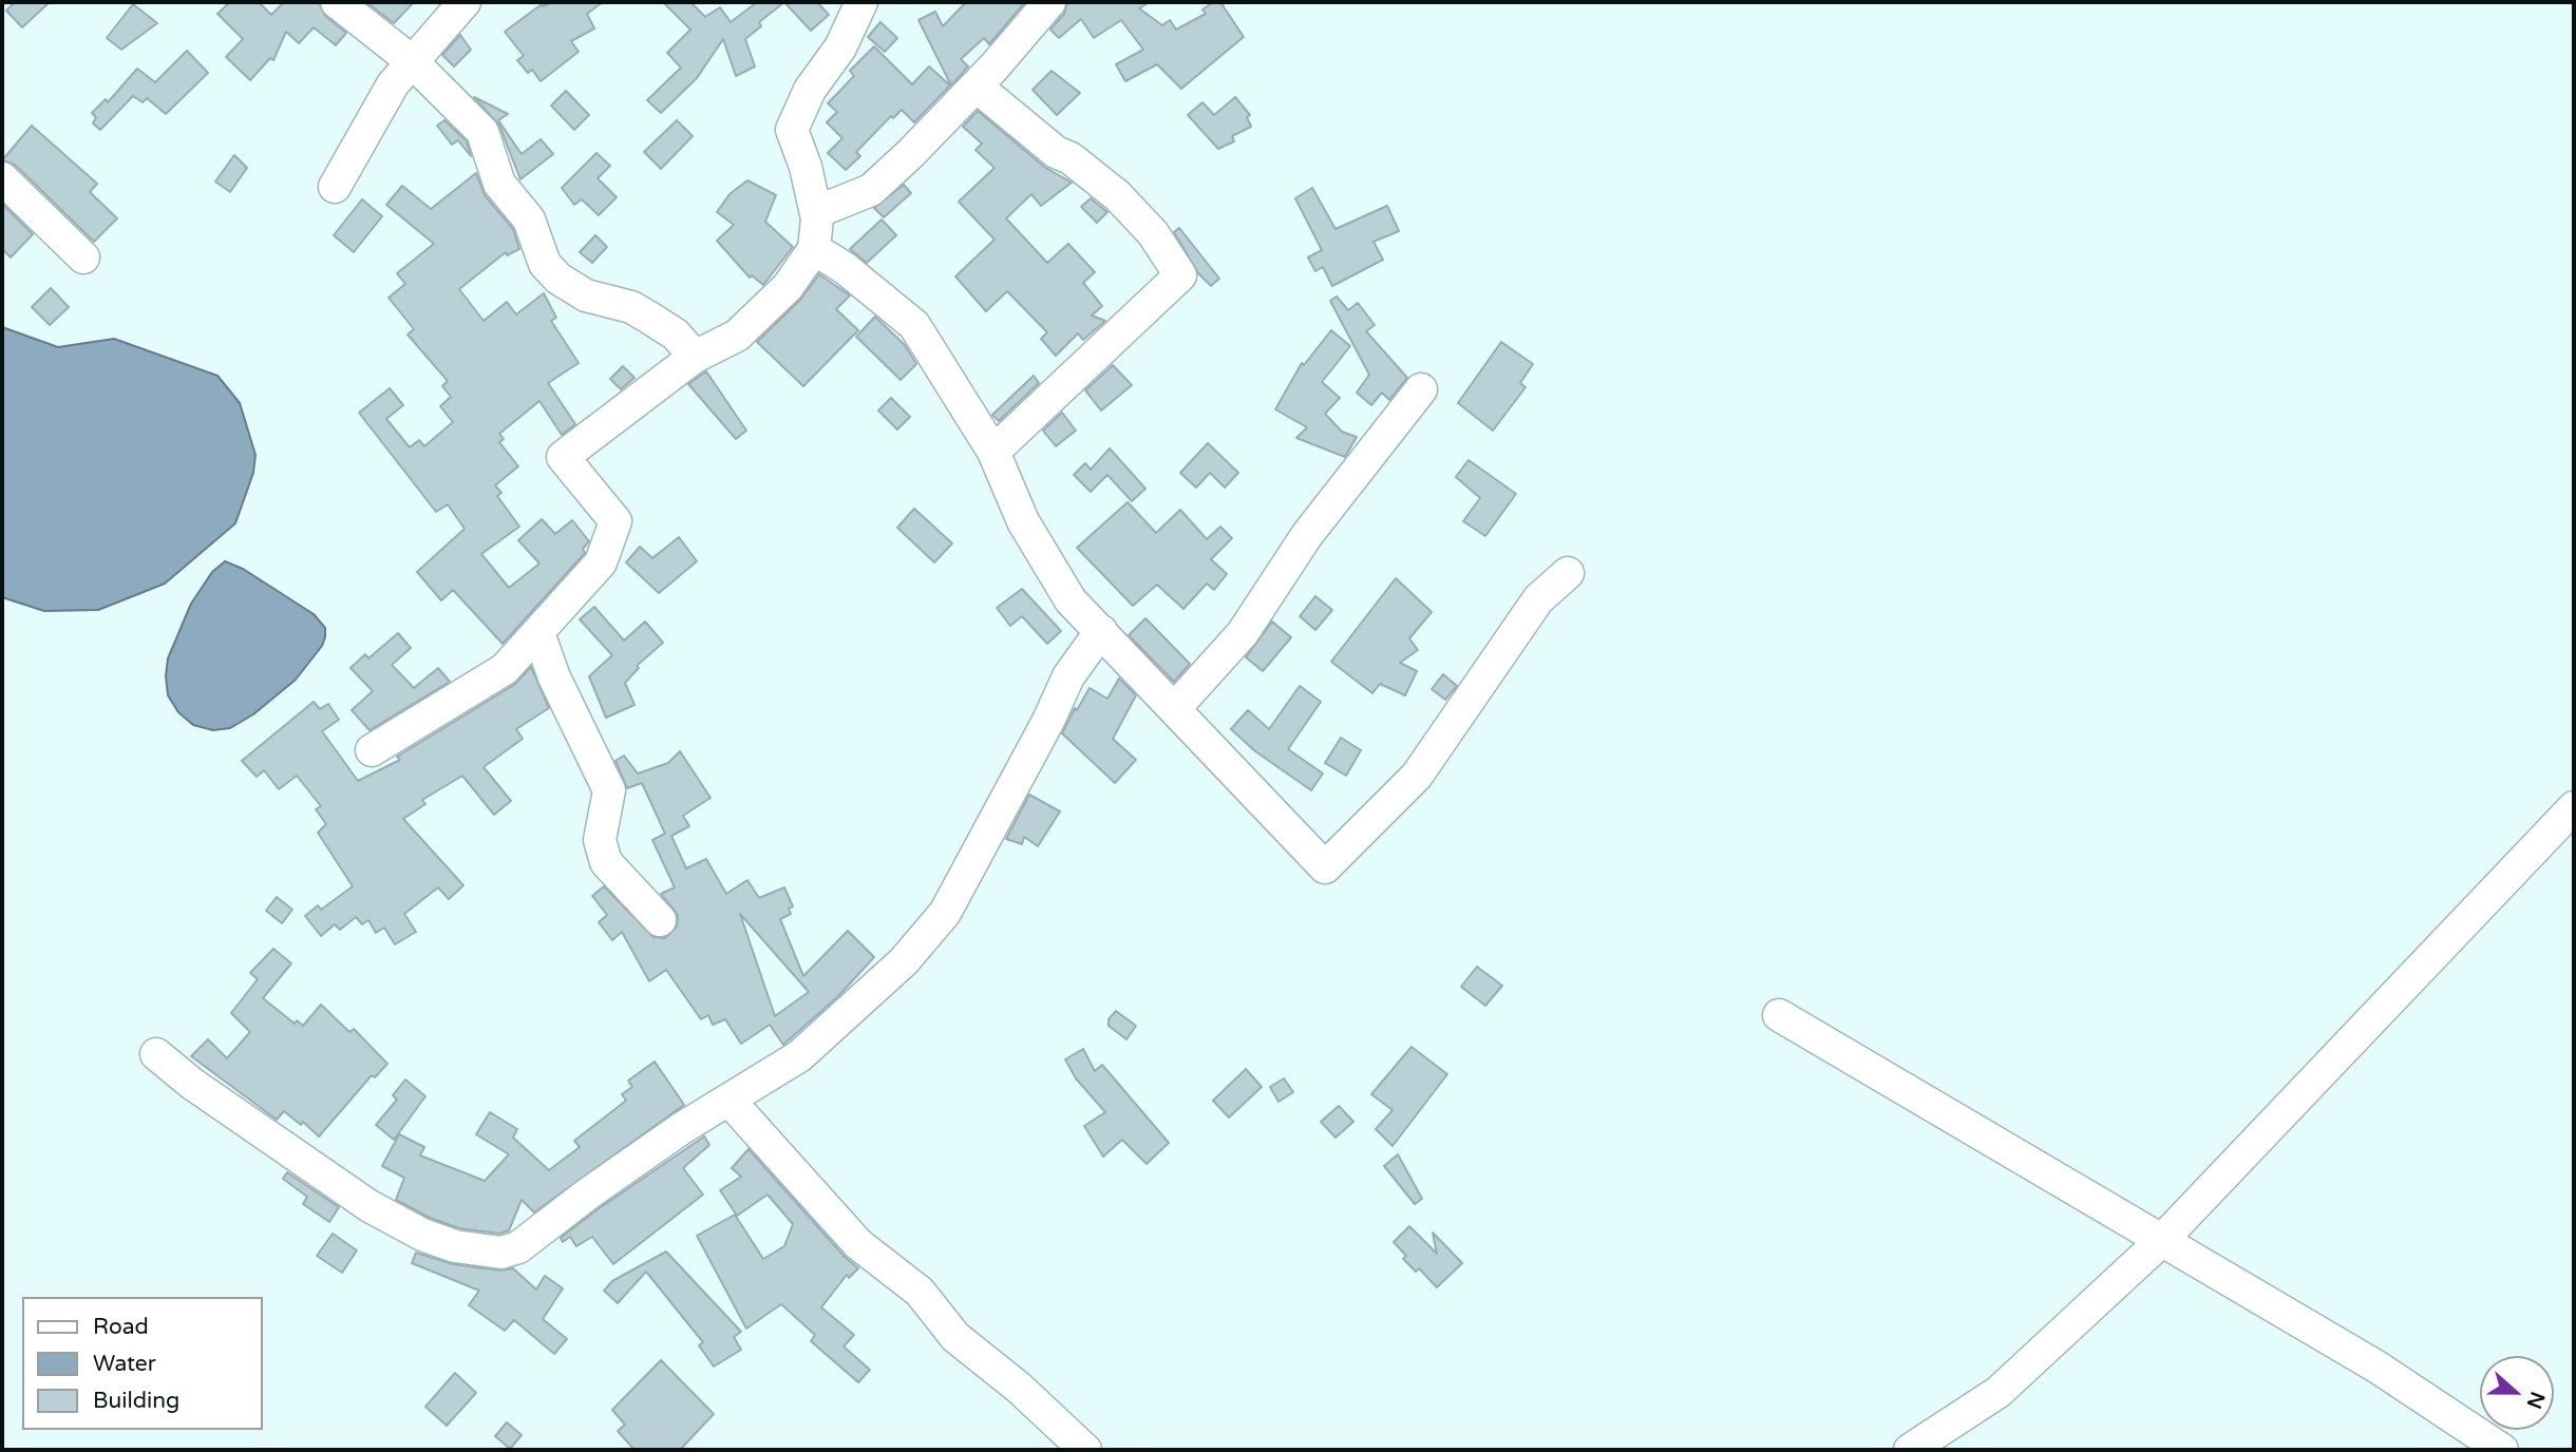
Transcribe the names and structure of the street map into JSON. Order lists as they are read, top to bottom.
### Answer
{
  "legend": ["Road", "Water", "Building"],
  "north": "right"
}
